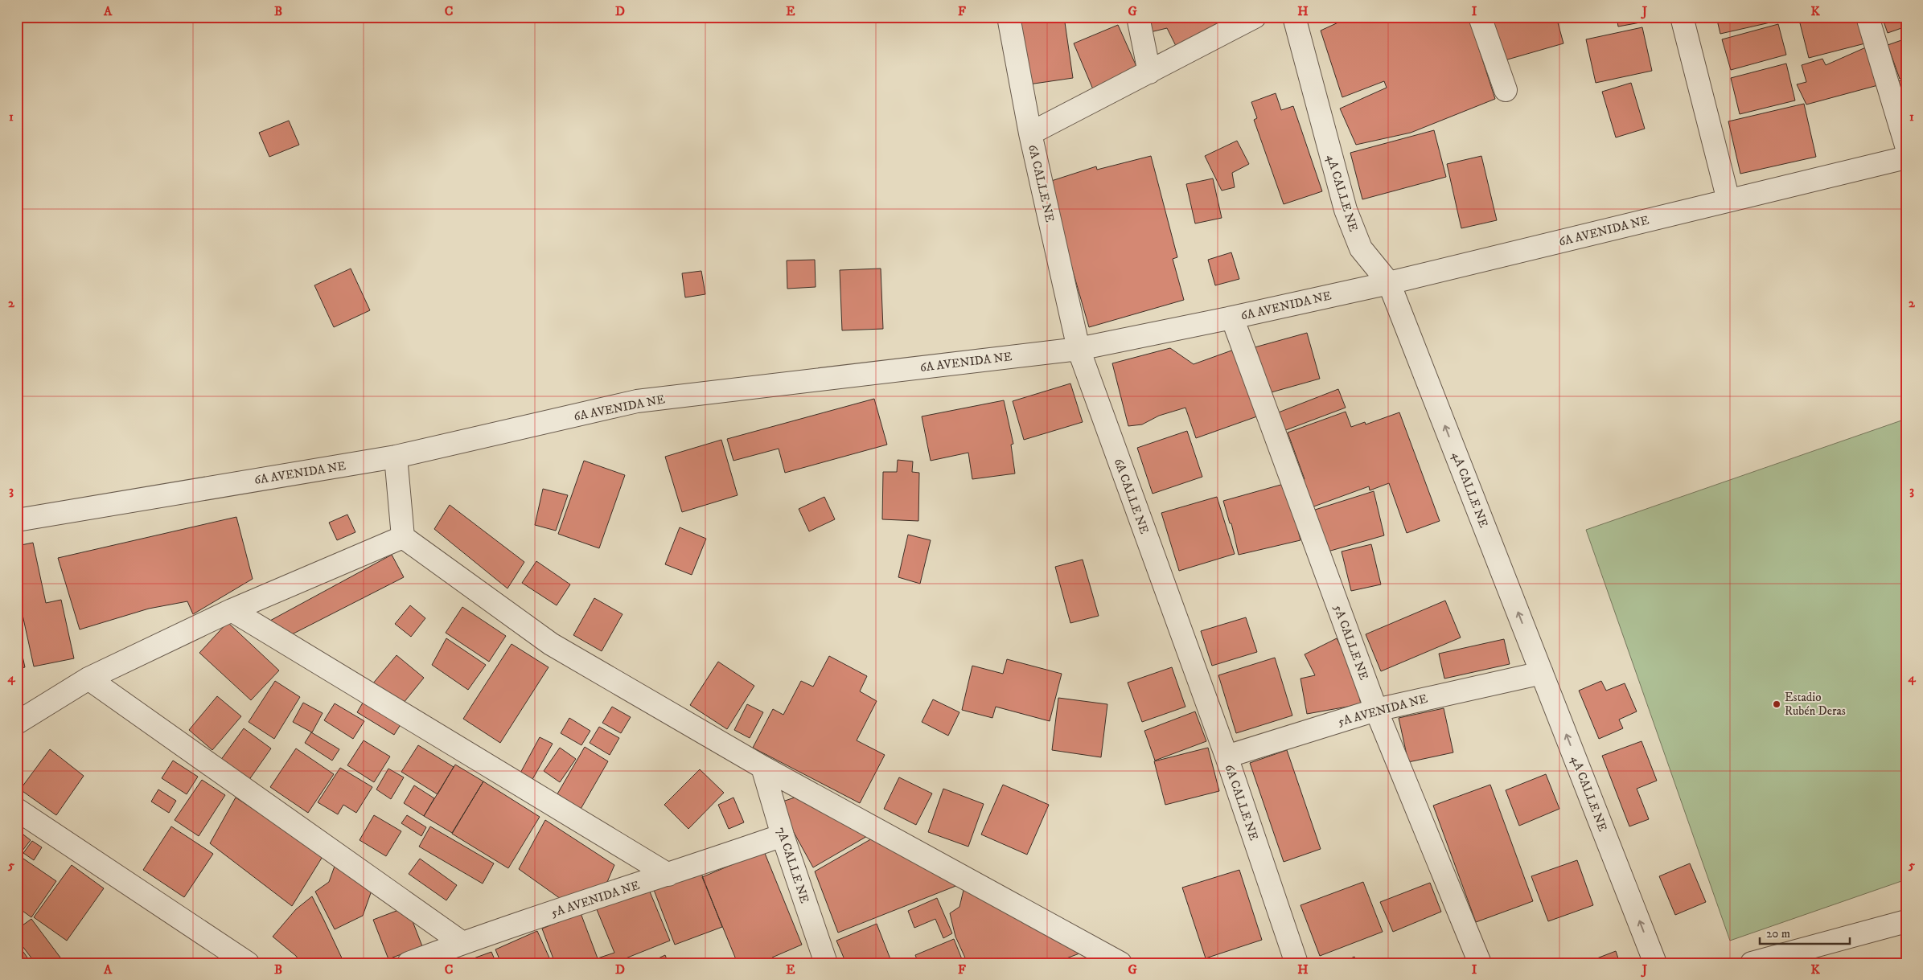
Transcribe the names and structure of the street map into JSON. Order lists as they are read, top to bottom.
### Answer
{
  "streets": {
    "street": [
      "6A CALLE NE",
      "4A CALLE NE",
      "6A AVENIDA NE",
      "5A CALLE NE",
      "5A AVENIDA NE",
      "7A CALLE NE"
    ]
  },
  "crossings": [
    ["6A CALLE NE", "6A AVENIDA NE"],
    ["6A CALLE NE", "5A AVENIDA NE"],
    ["4A CALLE NE", "6A AVENIDA NE"],
    ["4A CALLE NE", "5A AVENIDA NE"],
    ["6A AVENIDA NE", "5A CALLE NE"],
    ["5A CALLE NE", "5A AVENIDA NE"],
    ["5A AVENIDA NE", "7A CALLE NE"]
  ],
  "one_way": ["4A CALLE NE"],
  "places": ["Estadio Rubén Deras"],
  "scale_bar": "20 m",
  "grid": {
    "columns": [
      "A",
      "B",
      "C",
      "D",
      "E",
      "F",
      "G",
      "H",
      "I",
      "J",
      "K"
    ],
    "rows": [
      "1",
      "2",
      "3",
      "4",
      "5"
    ]
  }
}
